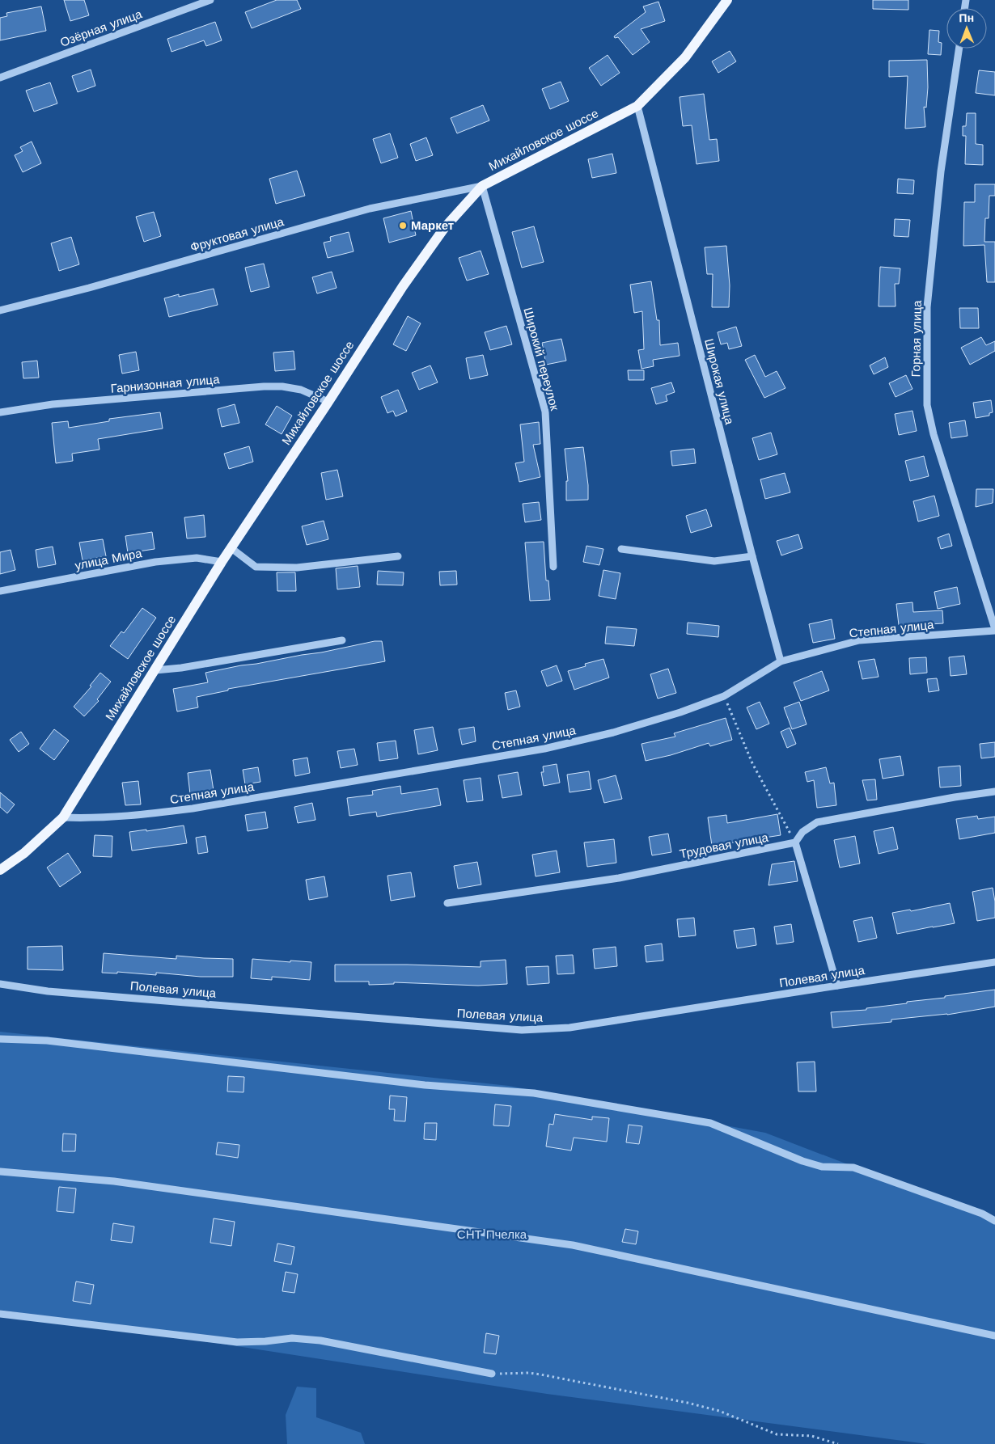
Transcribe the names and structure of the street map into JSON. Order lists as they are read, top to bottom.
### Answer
{
  "streets": {
    "main road": ["Михайловское шоссе"],
    "street": [
      "Озёрная улица",
      "Фруктовая улица",
      "Горная улица",
      "Широкий переулок",
      "Широкая улица",
      "Гарнизонная улица",
      "улица Мира",
      "Степная улица",
      "Трудовая улица",
      "Полевая улица"
    ]
  },
  "crossings": [
    ["Михайловское шоссе", "Фруктовая улица"],
    ["Михайловское шоссе", "Широкий переулок"],
    ["Михайловское шоссе", "Широкая улица"],
    ["Михайловское шоссе", "Гарнизонная улица"],
    ["Михайловское шоссе", "улица Мира"],
    ["Михайловское шоссе", "Степная улица"],
    ["Фруктовая улица", "Широкий переулок"],
    ["Горная улица", "Степная улица"],
    ["Широкая улица", "Степная улица"]
  ],
  "parks": ["СНТ Пчелка"],
  "places": ["Маркет"],
  "north": "top"
}
